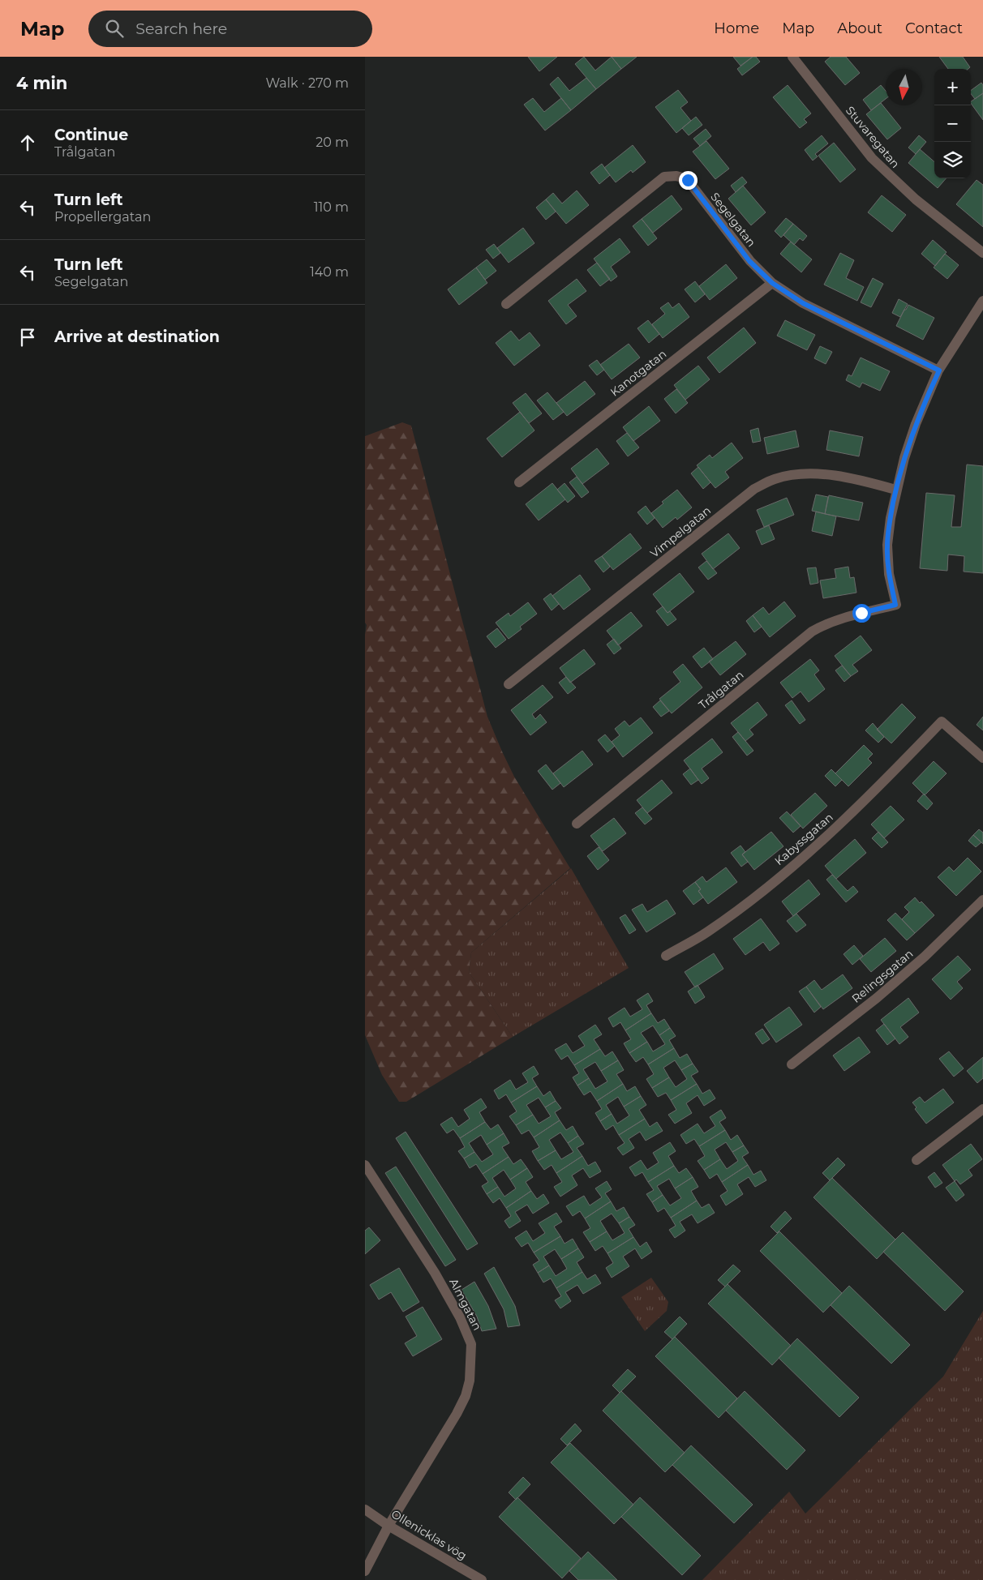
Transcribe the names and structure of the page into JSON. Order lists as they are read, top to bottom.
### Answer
{
  "streets": {
    "street": [
      "Stuvaregatan",
      "Segelgatan",
      "Kanotgatan",
      "Vimpelgatan",
      "Trålgatan",
      "Kabyssgatan",
      "Relingsgatan",
      "Almgatan",
      "Ollenicklas vög"
    ]
  },
  "crossings": [
    ["Segelgatan", "Kanotgatan"],
    ["Vimpelgatan", "Trålgatan"],
    ["Almgatan", "Ollenicklas vög"]
  ],
  "north": "bottom",
  "page": {
    "header": "Map",
    "search": "Search here",
    "nav": [
      "Home",
      "Map",
      "About",
      "Contact"
    ],
    "heading": ["4 min", "Walk · 270 m"],
    "map_buttons": ["+", "−"],
    "list": [
      ["Continue", "Trålgatan", "20 m"],
      ["Turn left", "Propellergatan", "110 m"],
      ["Turn left", "Segelgatan", "140 m"],
      "Arrive at destination"
    ]
  }
}
